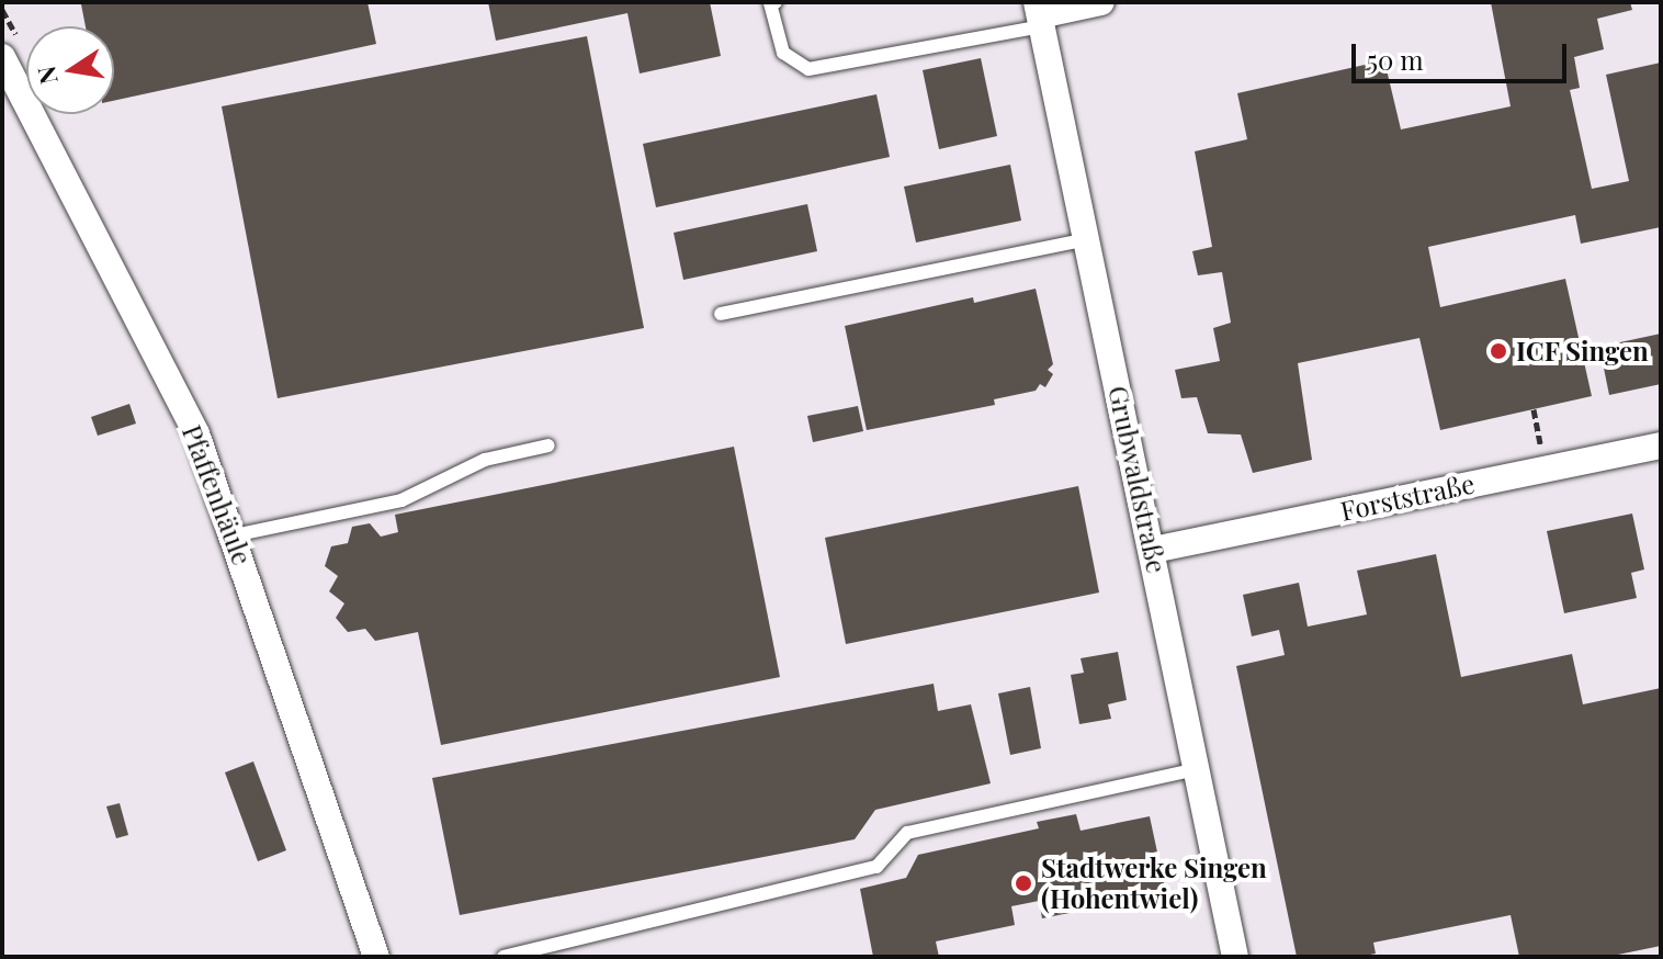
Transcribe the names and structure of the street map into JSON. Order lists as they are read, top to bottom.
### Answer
{
  "streets": {
    "street": ["Grubwaldstraße", "Pfaffenhäule", "Forststraße"]
  },
  "crossings": [
    ["Grubwaldstraße", "Forststraße"]
  ],
  "places": ["ICF Singen", "Stadtwerke Singen (Hohentwiel)"],
  "scale_bar": "50 m",
  "north": "left"
}
